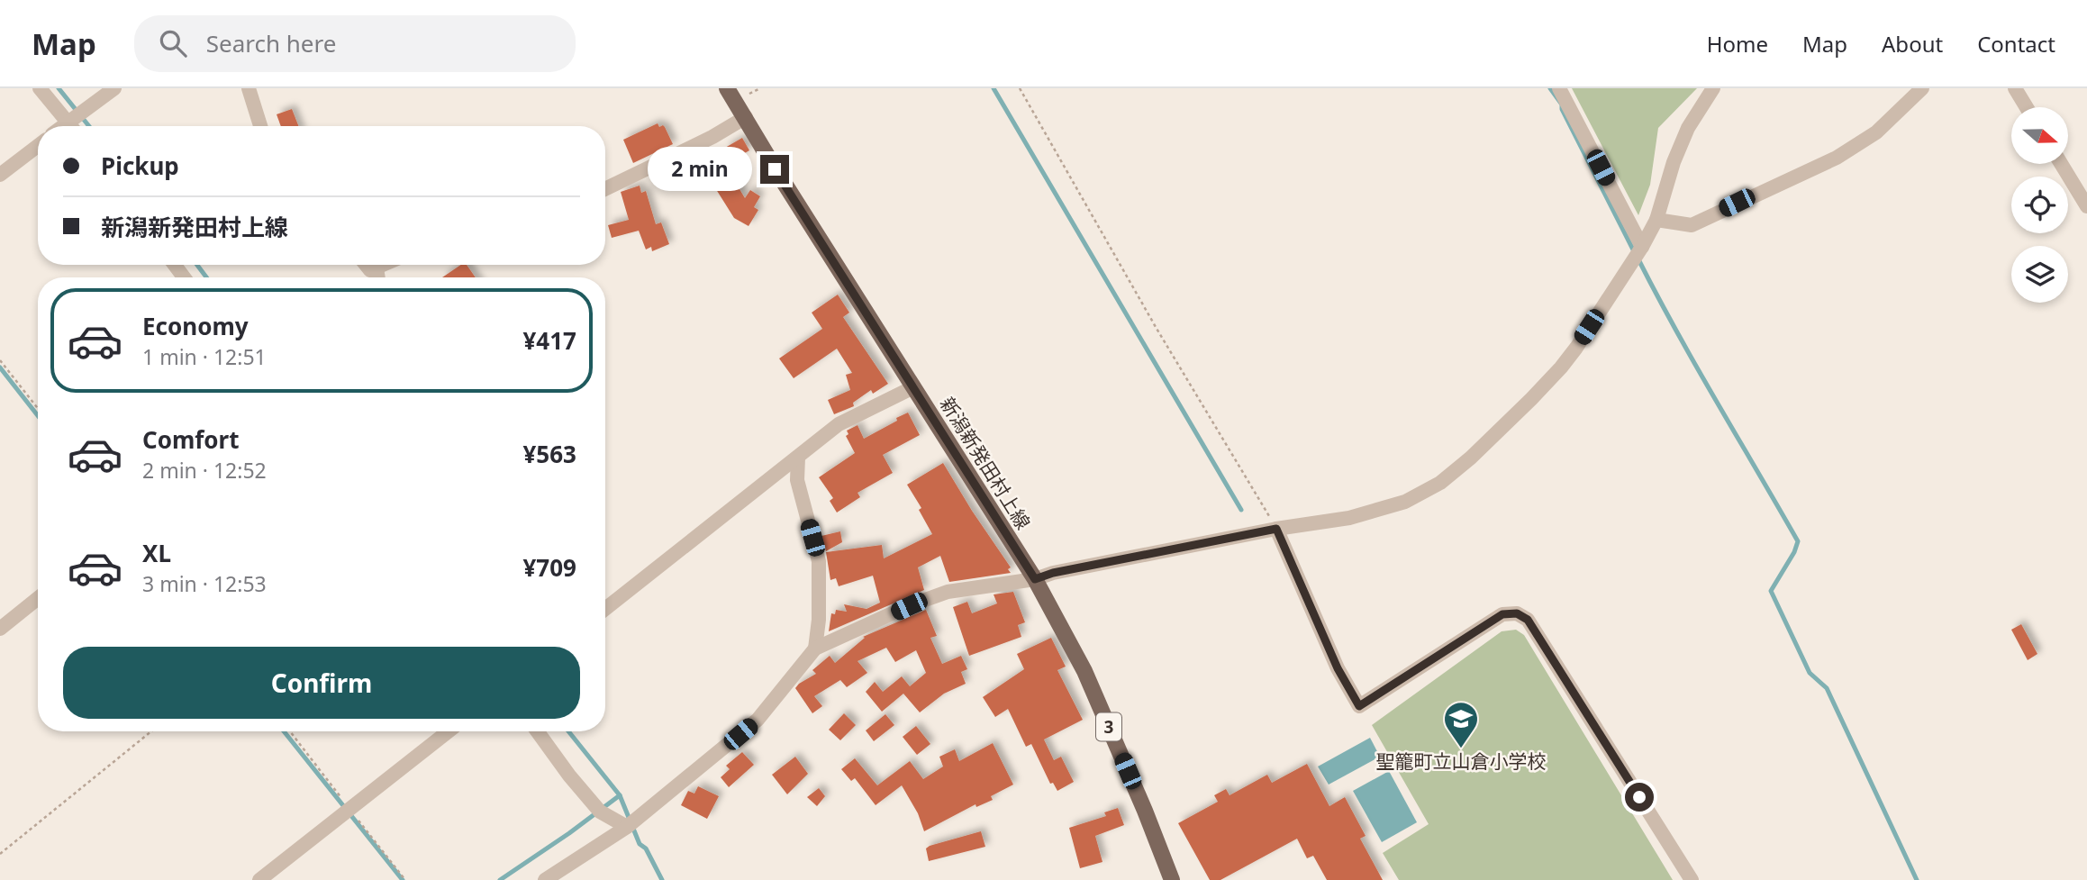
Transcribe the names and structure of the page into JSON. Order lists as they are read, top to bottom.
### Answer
{
  "streets": {
    "main road": ["新潟新発田村上線", "3"]
  },
  "places": {
    "school or university": ["聖籠町立山倉小学校"]
  },
  "north": "right",
  "page": {
    "header": "Map",
    "search": "Search here",
    "nav": [
      "Home",
      "Map",
      "About",
      "Contact"
    ],
    "banner": ["Pickup", "新潟新発田村上線"],
    "bubble": "2 min",
    "list": [
      {
        "name": "Economy",
        "note": "1 min · 12:51",
        "value": "¥417"
      },
      {
        "name": "Comfort",
        "note": "2 min · 12:52",
        "value": "¥563"
      },
      {
        "name": "XL",
        "note": "3 min · 12:53",
        "value": "¥709"
      }
    ],
    "buttons": "Confirm"
  }
}
